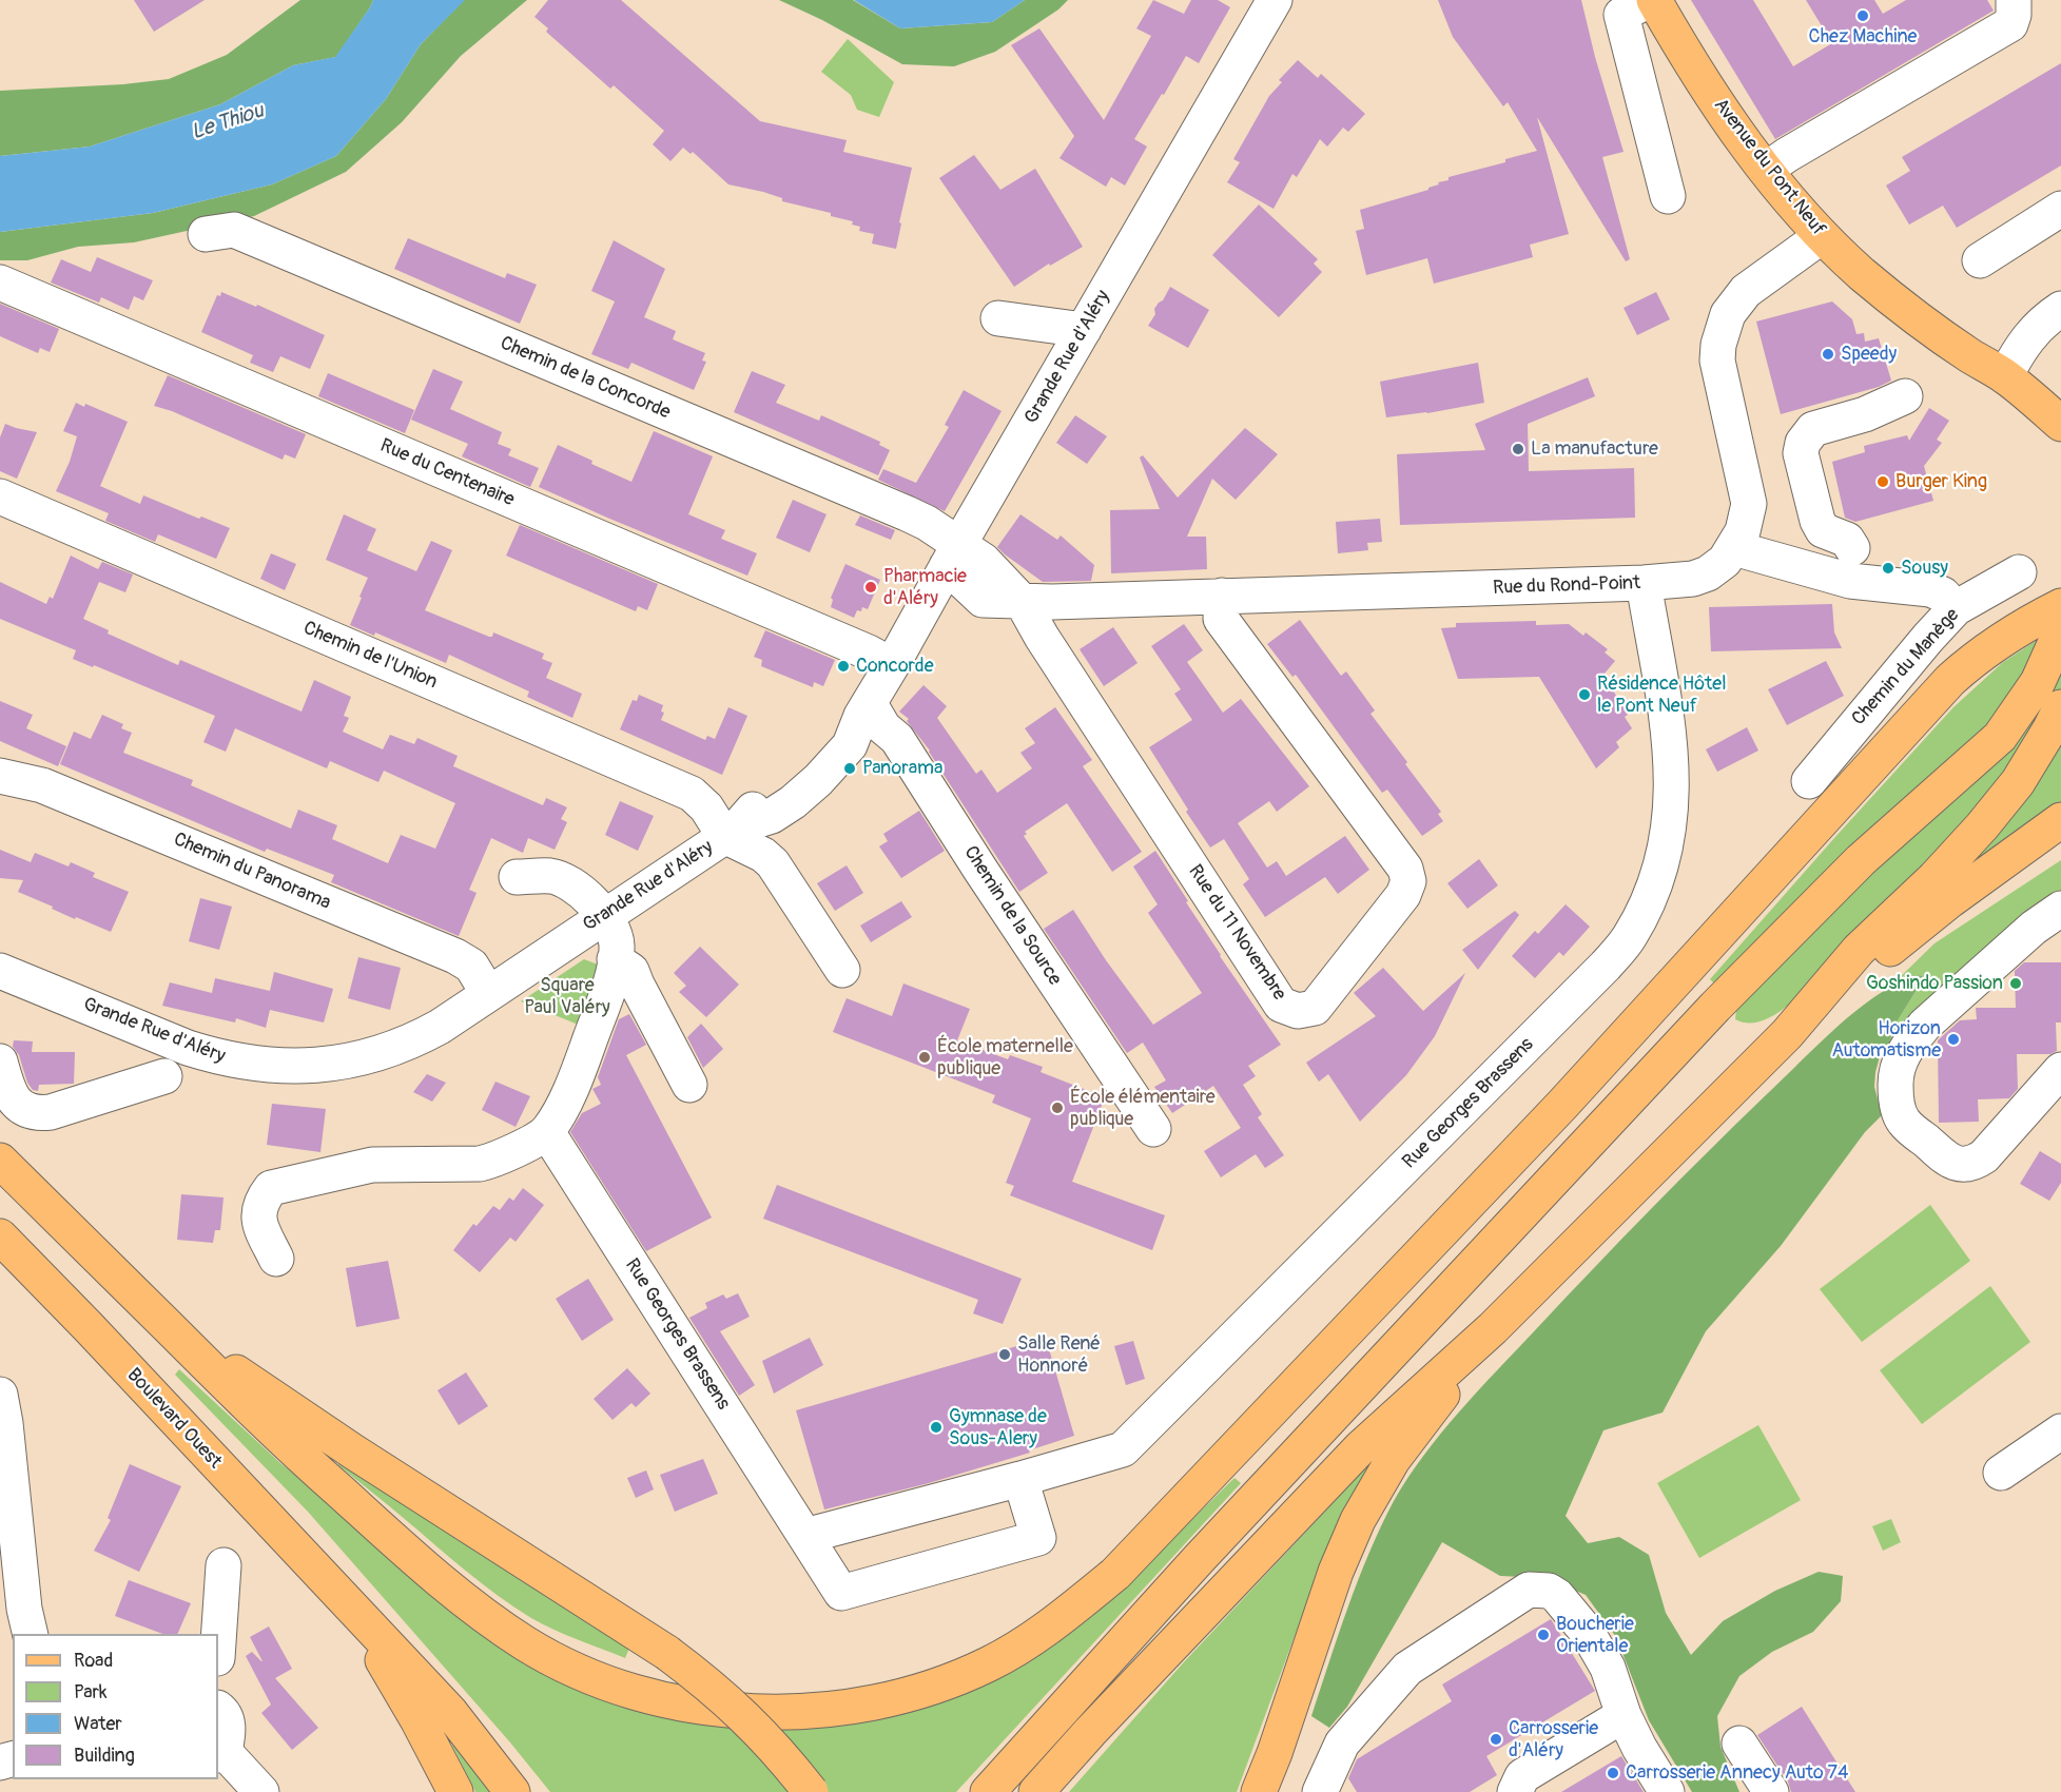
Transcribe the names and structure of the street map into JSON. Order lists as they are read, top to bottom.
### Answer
{
  "streets": {
    "main road": ["Avenue du Pont Neuf", "Boulevard Ouest"],
    "street": [
      "Grande Rue d'Aléry",
      "Chemin de la Concorde",
      "Rue du Centenaire",
      "Rue du Rond-Point",
      "Chemin de l'Union",
      "Chemin du Manège",
      "Chemin du Panorama",
      "Chemin de la Source",
      "Rue du 11 Novembre",
      "Rue Georges Brassens"
    ]
  },
  "crossings": [
    ["Avenue du Pont Neuf", "Rue du Rond-Point"],
    ["Grande Rue d'Aléry", "Chemin de la Concorde"],
    ["Grande Rue d'Aléry", "Rue du Centenaire"],
    ["Grande Rue d'Aléry", "Rue du Rond-Point"],
    ["Grande Rue d'Aléry", "Chemin de l'Union"],
    ["Grande Rue d'Aléry", "Chemin du Panorama"],
    ["Grande Rue d'Aléry", "Chemin de la Source"],
    ["Rue du Rond-Point", "Rue du 11 Novembre"],
    ["Rue du Rond-Point", "Rue Georges Brassens"]
  ],
  "water": ["Le Thiou"],
  "parks": ["Square Paul Valéry"],
  "places": [
    "Chez Machine",
    "Speedy",
    "La manufacture",
    "Burger King",
    "Sousy",
    "Pharmacie d'Aléry",
    "Concorde",
    "Résidence Hôtel le Pont Neuf",
    "Panorama",
    "Goshindo Passion",
    "Horizon Automatisme",
    "École maternelle publique",
    "École élémentaire publique",
    "Salle René Honnoré",
    "Gymnase de Sous-Alery",
    "Boucherie Orientale",
    "Carrosserie d'Aléry",
    "Carrosserie Annecy Auto 74"
  ],
  "legend": [
    "Road",
    "Park",
    "Water",
    "Building"
  ]
}
